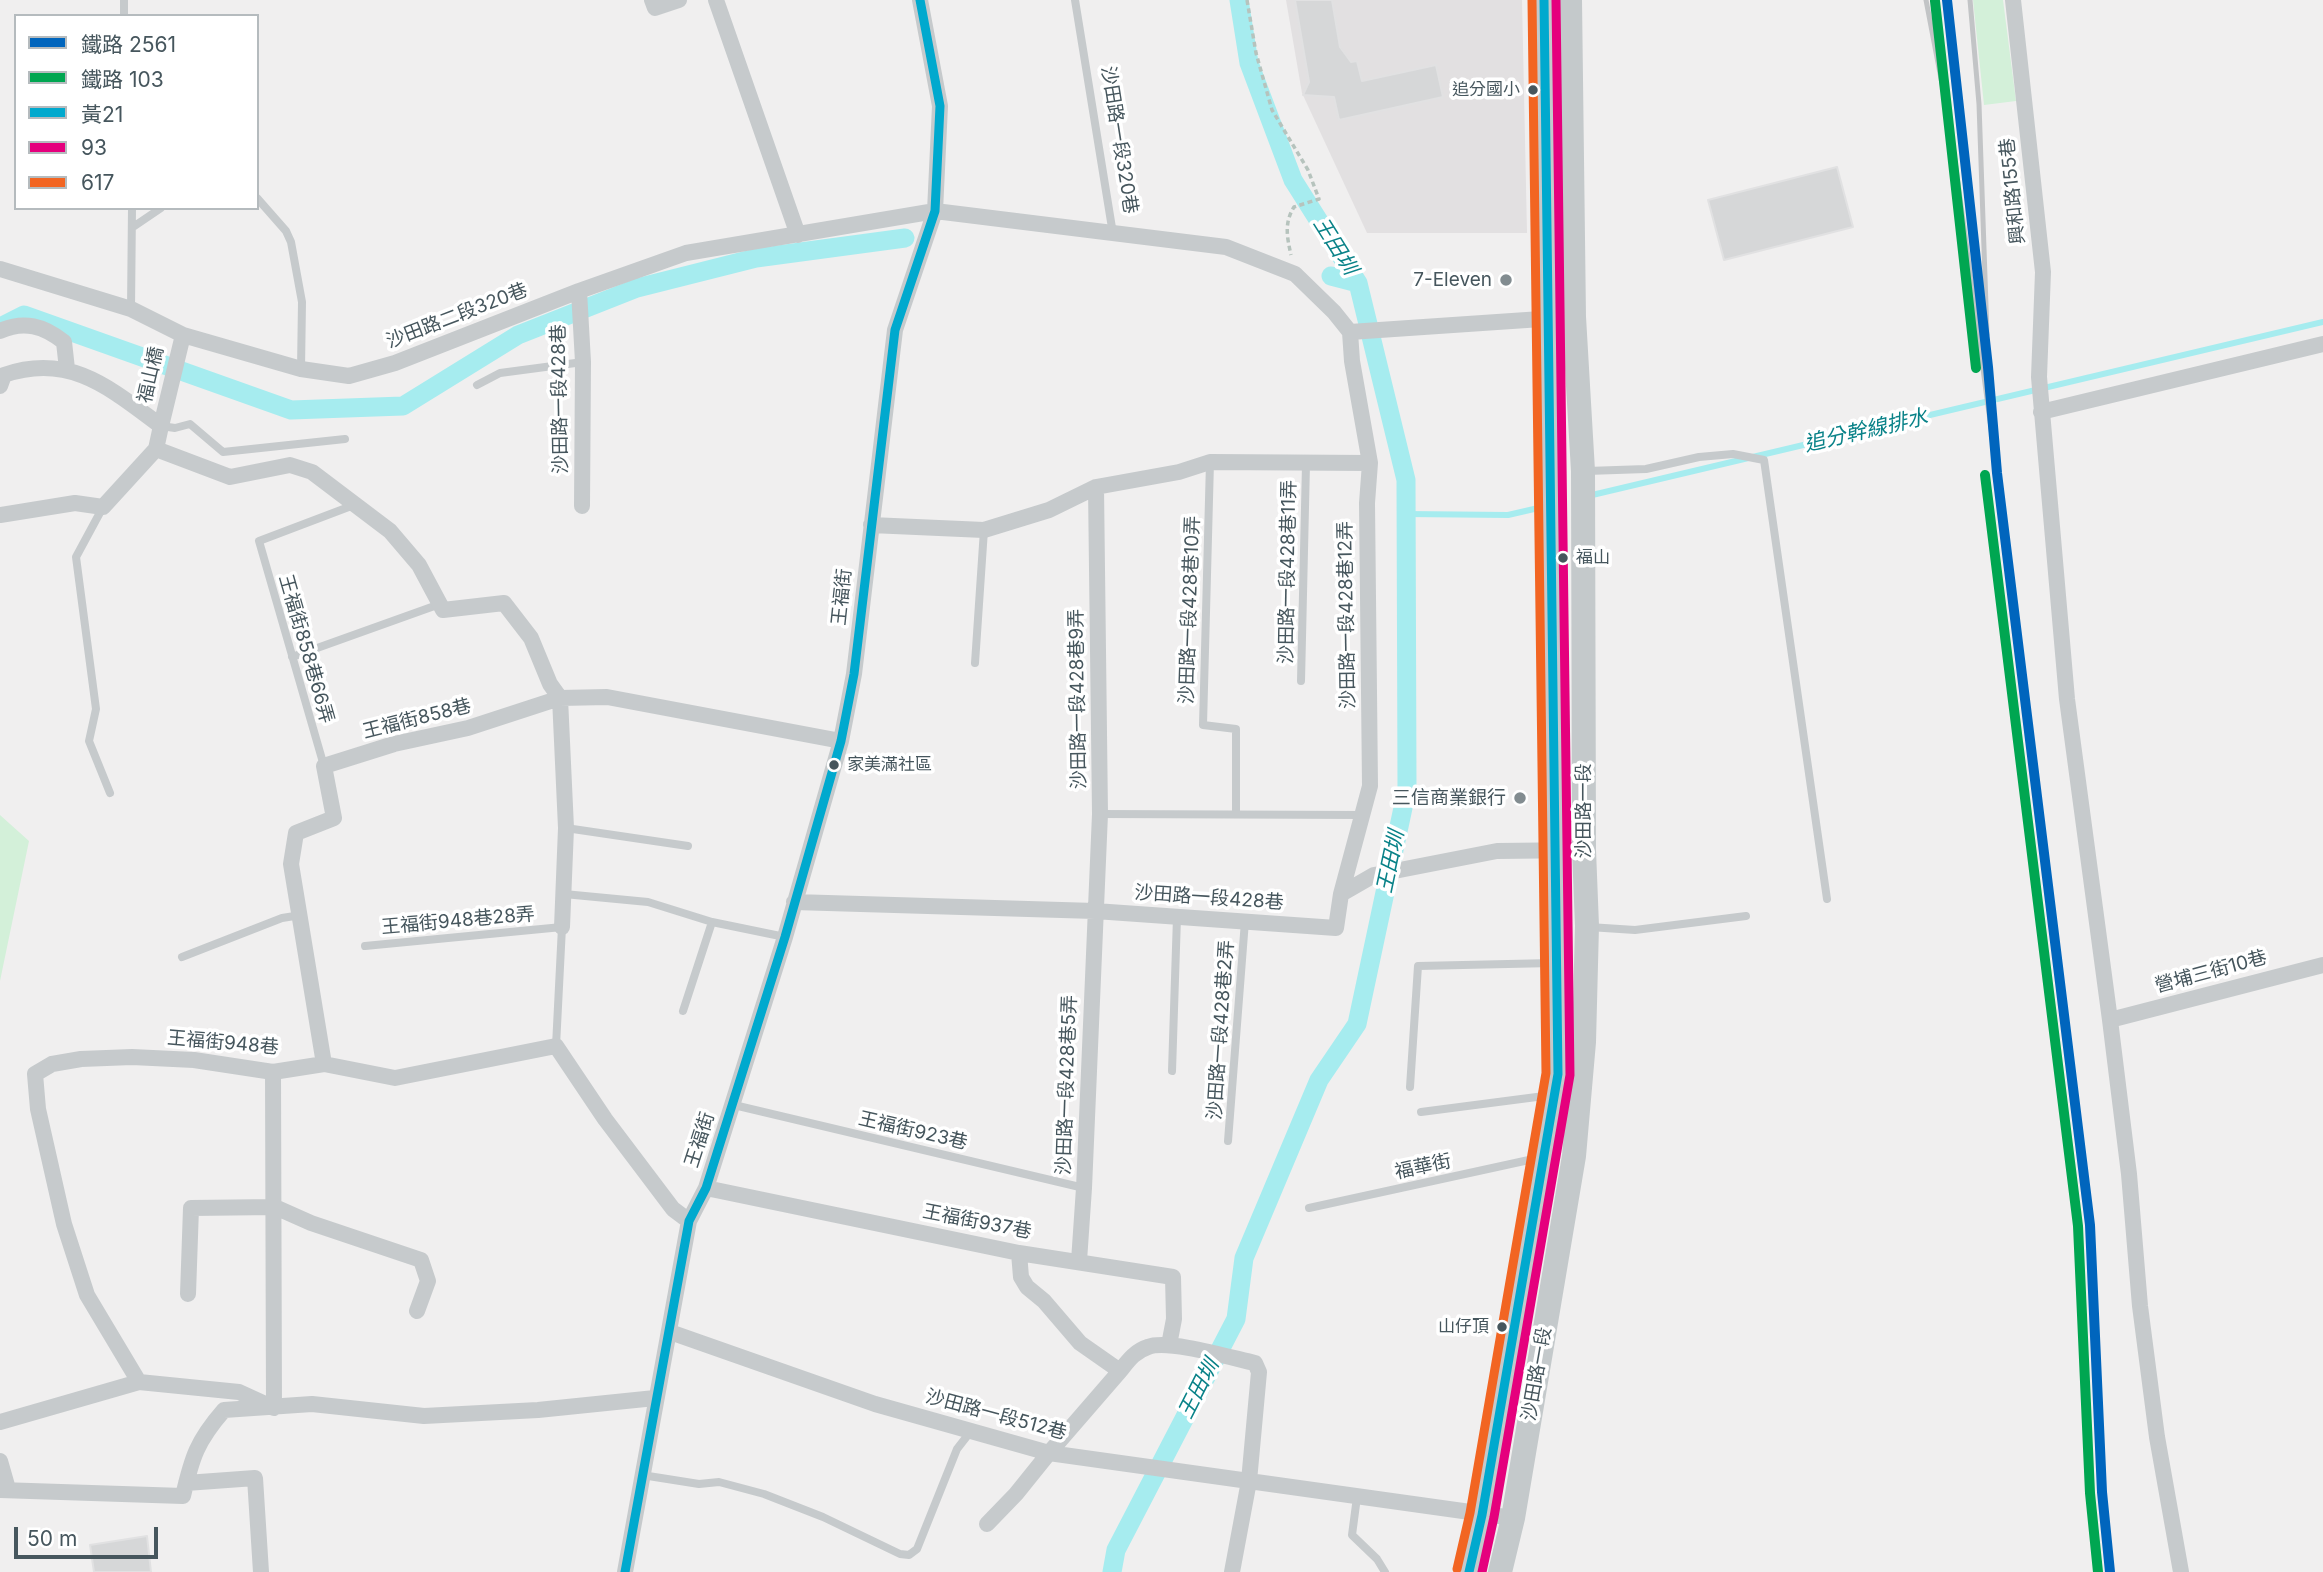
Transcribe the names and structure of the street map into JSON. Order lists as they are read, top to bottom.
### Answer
{
  "streets": {
    "main road": ["沙田路一段"],
    "street": [
      "沙田路一段320巷",
      "興和路155巷",
      "沙田路二段320巷",
      "福山橋",
      "沙田路一段428巷",
      "王福街",
      "沙田路一段428巷12弄",
      "沙田路一段428巷9弄",
      "王福街858巷",
      "營埔三街10巷",
      "王福街948巷",
      "沙田路一段428巷5弄",
      "王福街937巷",
      "沙田路一段512巷"
    ],
    "lane": [
      "沙田路一段428巷11弄",
      "沙田路一段428巷10弄",
      "王福街858巷66弄",
      "王福街948巷28弄",
      "沙田路一段428巷2弄",
      "王福街923巷",
      "福華街"
    ]
  },
  "crossings": [
    ["沙田路一段320巷", "沙田路二段320巷"],
    ["沙田路一段320巷", "王福街"],
    ["興和路155巷", "營埔三街10巷"],
    ["沙田路二段320巷", "福山橋"],
    ["沙田路二段320巷", "沙田路一段428巷"],
    ["沙田路二段320巷", "王福街"],
    ["沙田路一段428巷", "王福街"],
    ["沙田路一段428巷", "沙田路一段428巷12弄"],
    ["沙田路一段428巷", "沙田路一段428巷9弄"],
    ["沙田路一段428巷", "沙田路一段428巷2弄"],
    ["沙田路一段428巷", "沙田路一段428巷5弄"],
    ["王福街", "王福街858巷"],
    ["王福街", "王福街923巷"],
    ["王福街", "王福街937巷"],
    ["王福街858巷66弄", "王福街858巷"],
    ["沙田路一段428巷9弄", "沙田路一段428巷5弄"],
    ["沙田路一段", "福華街"],
    ["沙田路一段", "沙田路一段512巷"],
    ["王福街948巷28弄", "王福街948巷"],
    ["沙田路一段428巷5弄", "王福街923巷"],
    ["沙田路一段428巷5弄", "王福街937巷"]
  ],
  "water": ["王田圳", "追分幹線排水"],
  "places": [
    "追分國小",
    "7-Eleven",
    "福山",
    "家美滿社區",
    "三信商業銀行",
    "山仔頂"
  ],
  "lines": [
    "rail line 2561",
    "transit line 黃21",
    "transit line 93",
    "transit line 617",
    "rail line 103"
  ],
  "legend": [
    "鐵路 2561",
    "鐵路 103",
    "黃21",
    "93",
    "617"
  ],
  "scale_bar": "50 m"
}
